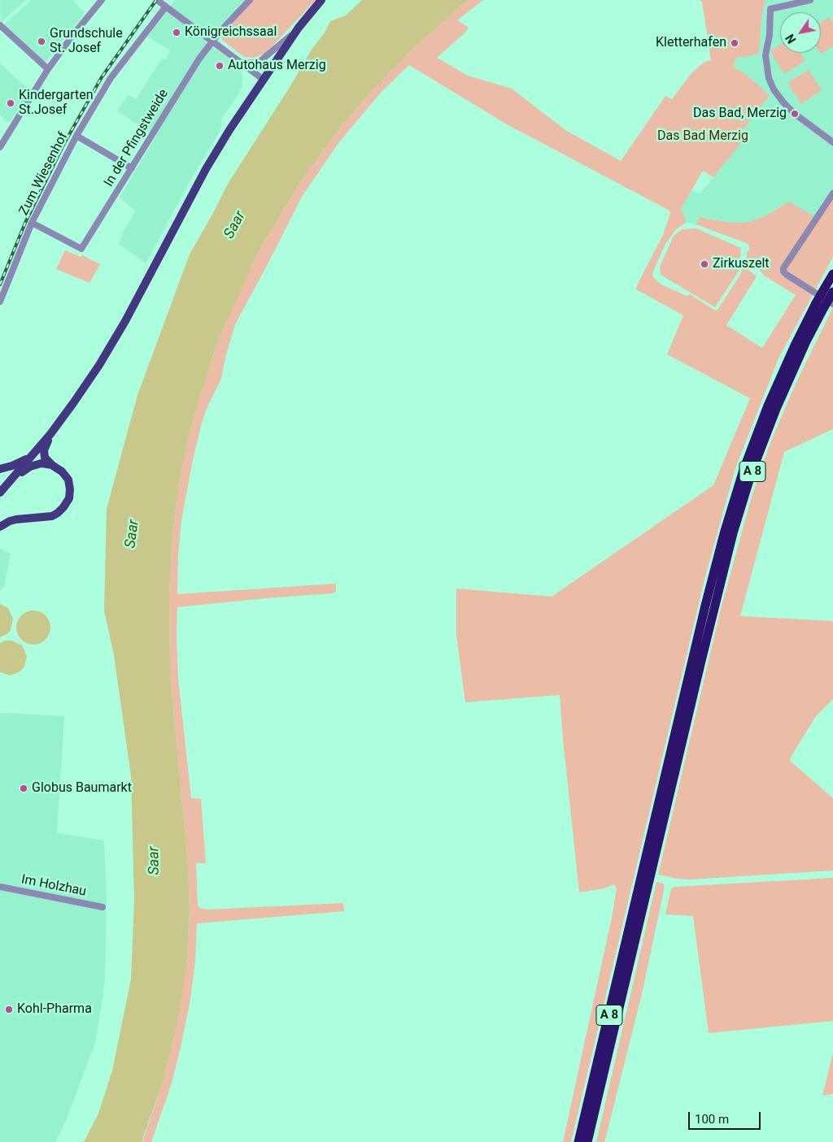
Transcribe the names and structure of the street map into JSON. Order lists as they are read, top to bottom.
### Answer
{
  "streets": {
    "highway": ["A 8"],
    "street": ["In der Pfingstweide", "Zum Wiesenhof", "Im Holzhau"]
  },
  "crossings": [
    ["In der Pfingstweide", "Zum Wiesenhof"]
  ],
  "water": ["Saar"],
  "parks": ["Das Bad Merzig"],
  "places": [
    "Königreichssaal",
    "Grundschule St. Josef",
    "Kletterhafen",
    "Autohaus Merzig",
    "Kindergarten St.Josef",
    "Das Bad, Merzig",
    "Zirkuszelt",
    "Globus Baumarkt",
    "Kohl-Pharma"
  ],
  "scale_bar": "100 m",
  "north": "bottom left"
}
